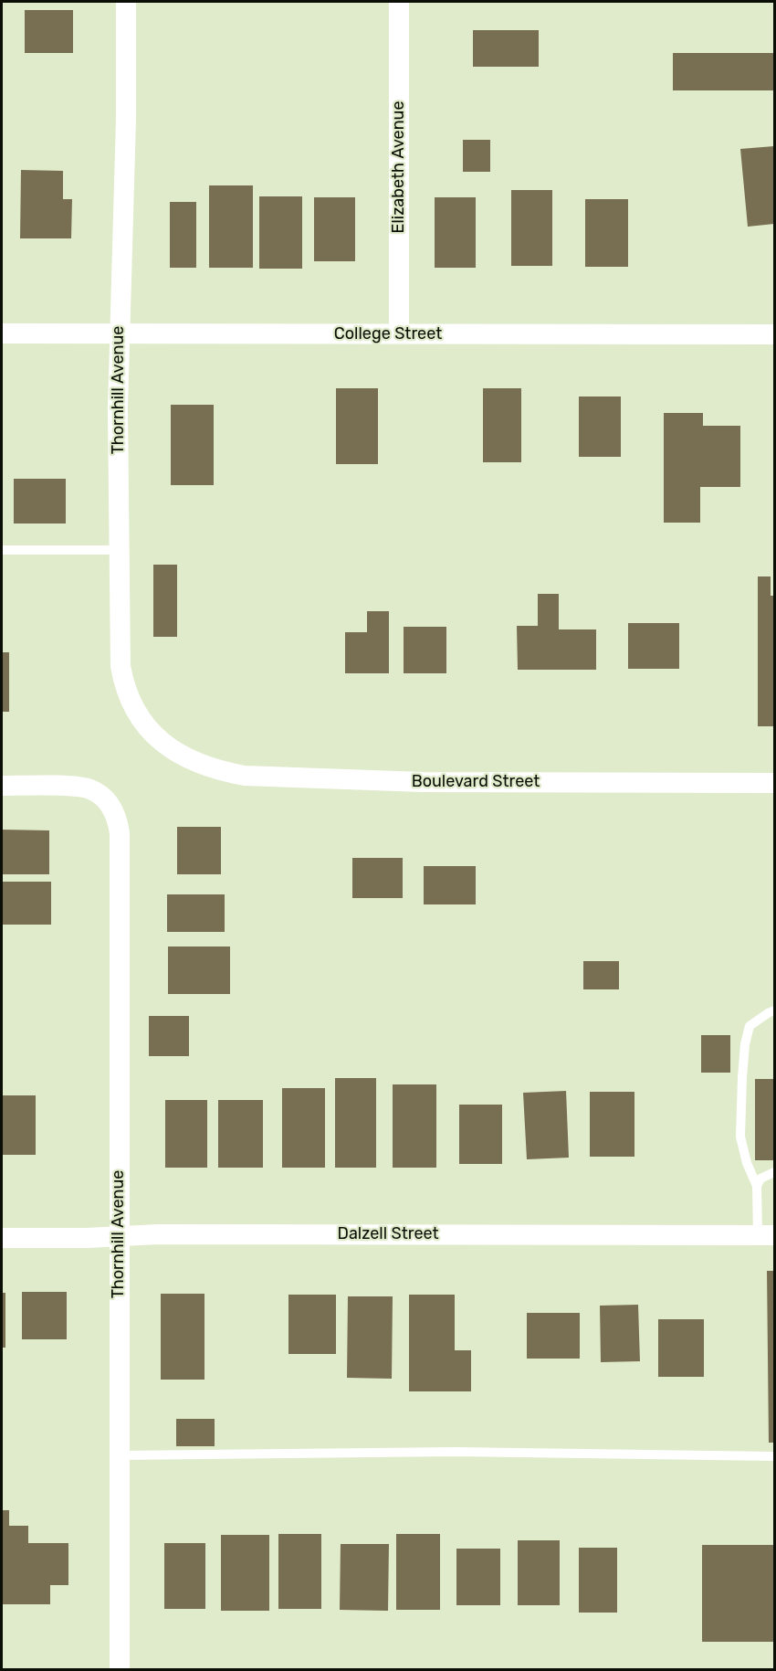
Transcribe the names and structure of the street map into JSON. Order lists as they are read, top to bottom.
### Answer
{
  "streets": {
    "street": [
      "Elizabeth Avenue",
      "College Street",
      "Thornhill Avenue",
      "Boulevard Street",
      "Dalzell Street"
    ]
  },
  "crossings": [
    ["Elizabeth Avenue", "College Street"],
    ["College Street", "Thornhill Avenue"],
    ["Thornhill Avenue", "Boulevard Street"],
    ["Thornhill Avenue", "Dalzell Street"]
  ]
}
